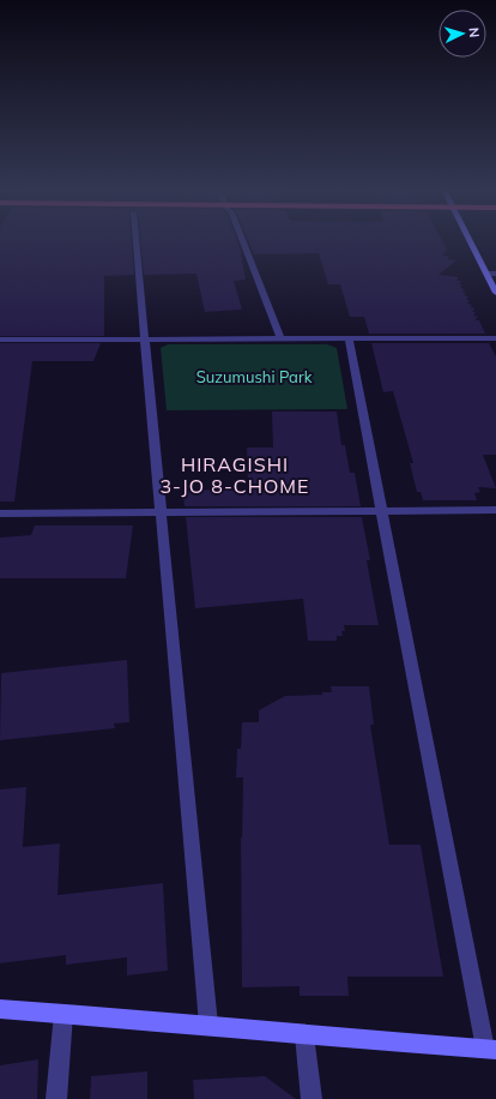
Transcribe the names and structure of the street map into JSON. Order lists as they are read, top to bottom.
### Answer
{
  "districts": ["HIRAGISHI 3-JO 8-CHOME"],
  "parks": ["Suzumushi Park"],
  "north": "right"
}
